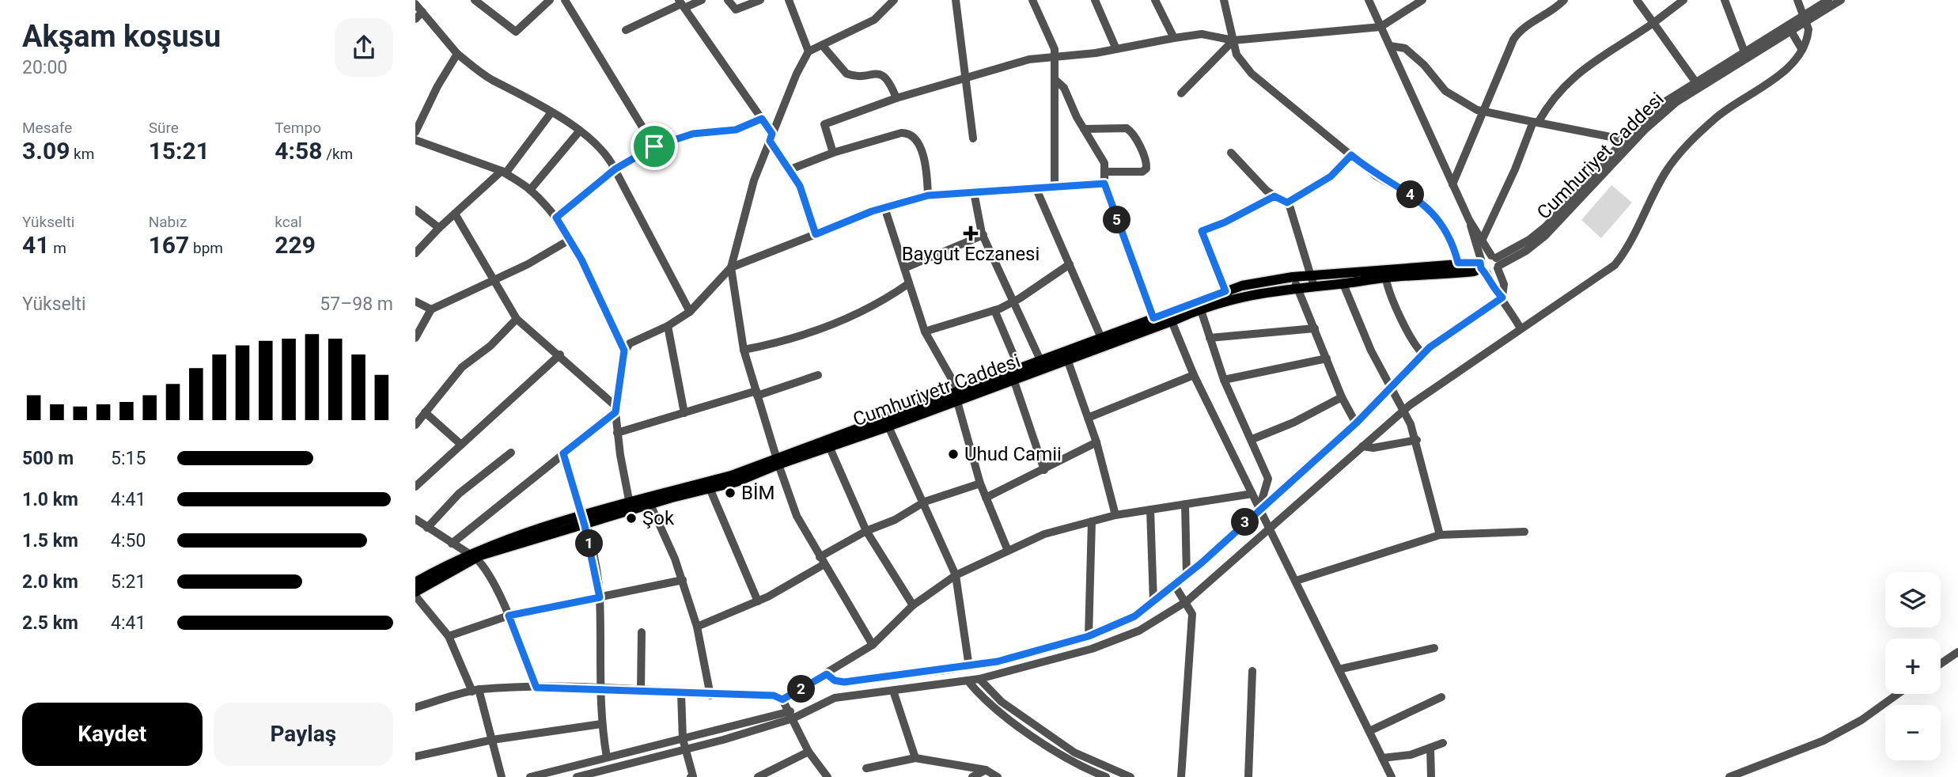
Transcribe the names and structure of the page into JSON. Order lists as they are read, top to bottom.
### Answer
{
  "streets": {
    "main road": ["Cumhuriyetr Caddesi"],
    "street": ["Cumhuriyet Caddesi"]
  },
  "places": {
    "health": ["Baygut Eczanesi"],
    "other": ["Uhud Camii", "BİM", "Şok"]
  },
  "page": {
    "heading": ["Akşam koşusu", "20:00"],
    "stats": [
      ["Mesafe", "3.09 km"],
      ["Süre", "15:21"],
      ["Tempo", "4:58 /km"],
      ["Yükselti", "41 m"],
      ["Nabız", "167 bpm"],
      ["kcal", "229"]
    ],
    "pins": [
      "4",
      "5",
      "3",
      "1",
      "2"
    ],
    "chart": ["Yükselti", "57–98 m"],
    "list": [
      {
        "name": "500 m",
        "note": "5:15"
      },
      {
        "name": "1.0 km",
        "note": "4:41"
      },
      {
        "name": "1.5 km",
        "note": "4:50"
      },
      {
        "name": "2.0 km",
        "note": "5:21"
      },
      {
        "name": "2.5 km",
        "note": "4:41"
      }
    ],
    "map_buttons": ["+", "−"],
    "buttons": ["Kaydet", "Paylaş"]
  }
}
